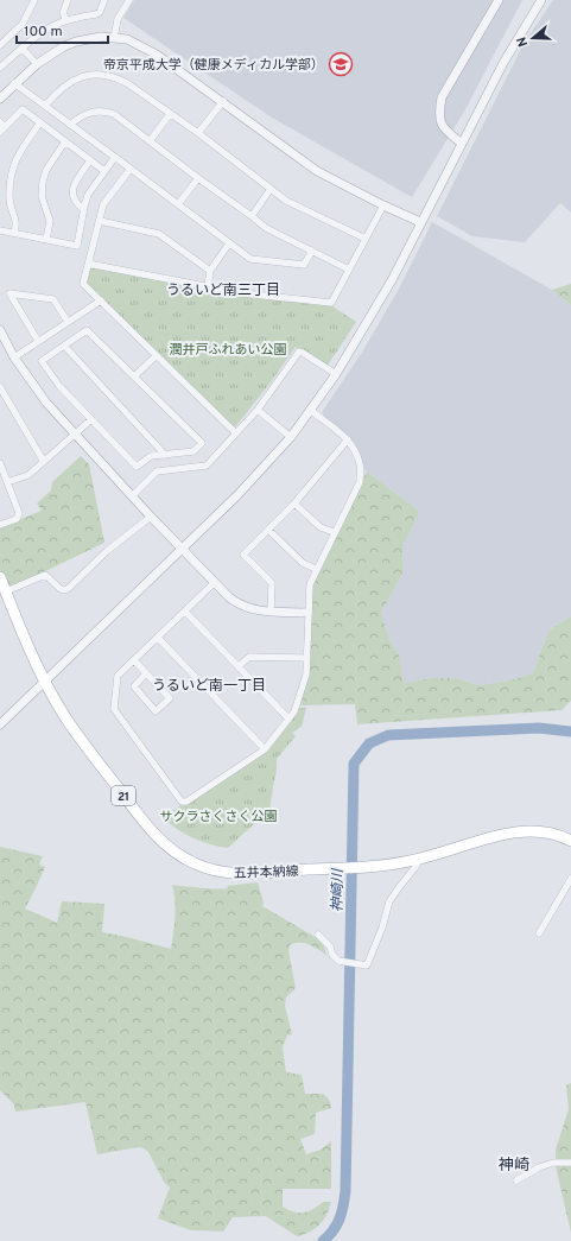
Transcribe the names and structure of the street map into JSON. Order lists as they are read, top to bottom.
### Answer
{
  "streets": {
    "main road": ["21", "五井本納線"]
  },
  "districts": ["うるいど南三丁目", "うるいど南一丁目", "神崎"],
  "water": ["神崎川"],
  "parks": ["潤井戸ふれあい公園", "サクラさくさく公園"],
  "places": {
    "school or university": ["帝京平成大学（健康メディカル学部）"]
  },
  "scale_bar": "100 m",
  "north": "left"
}
